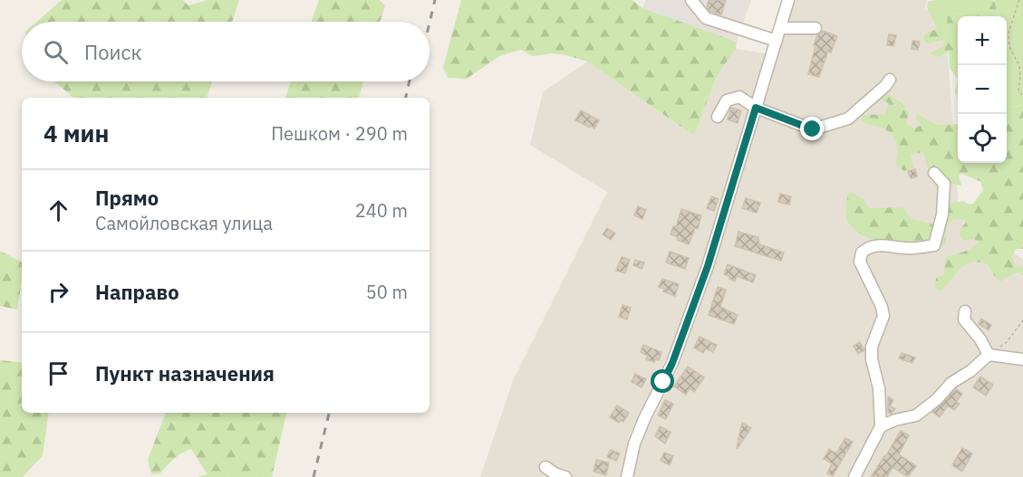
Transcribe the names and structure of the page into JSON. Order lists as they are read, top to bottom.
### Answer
{
  "page": {
    "map_buttons": ["+", "−"],
    "search": "Поиск",
    "heading": ["4 мин", "Пешком · 290 m"],
    "list": [
      ["Прямо", "Самойловская улица", "240 m"],
      ["Направо", "50 m"],
      "Пункт назначения"
    ]
  }
}
